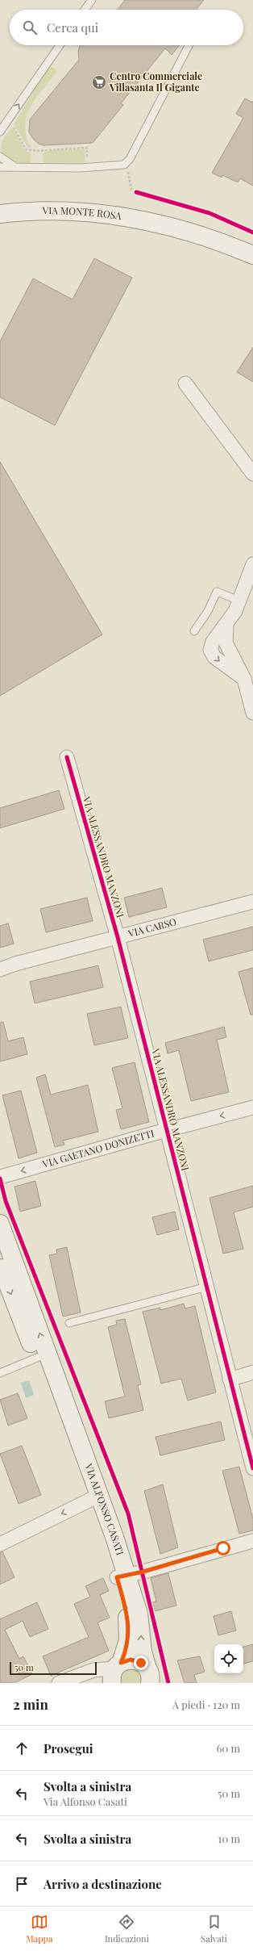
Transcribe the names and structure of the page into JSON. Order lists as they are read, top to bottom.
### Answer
{
  "streets": {
    "main road": ["VIA MONTE ROSA", "VIA ALFONSO CASATI"],
    "street": ["VIA ALESSANDRO MANZONI", "VIA CARSO", "VIA GAETANO DONIZETTI"]
  },
  "crossings": [
    ["VIA ALESSANDRO MANZONI", "VIA CARSO"],
    ["VIA ALESSANDRO MANZONI", "VIA GAETANO DONIZETTI"]
  ],
  "one_way": ["VIA GAETANO DONIZETTI"],
  "places": {
    "supermarket": ["Centro Commerciale Villasanta Il Gigante"]
  },
  "scale_bar": "50 m",
  "page": {
    "search": "Cerca qui",
    "scale": "50 m",
    "heading": ["2 min", "A piedi · 120 m"],
    "list": [
      ["Prosegui", "60 m"],
      ["Svolta a sinistra", "Via Alfonso Casati", "50 m"],
      ["Svolta a sinistra", "10 m"],
      "Arrivo a destinazione"
    ],
    "nav": ["Mappa", "Indicazioni", "Salvati"]
  }
}
